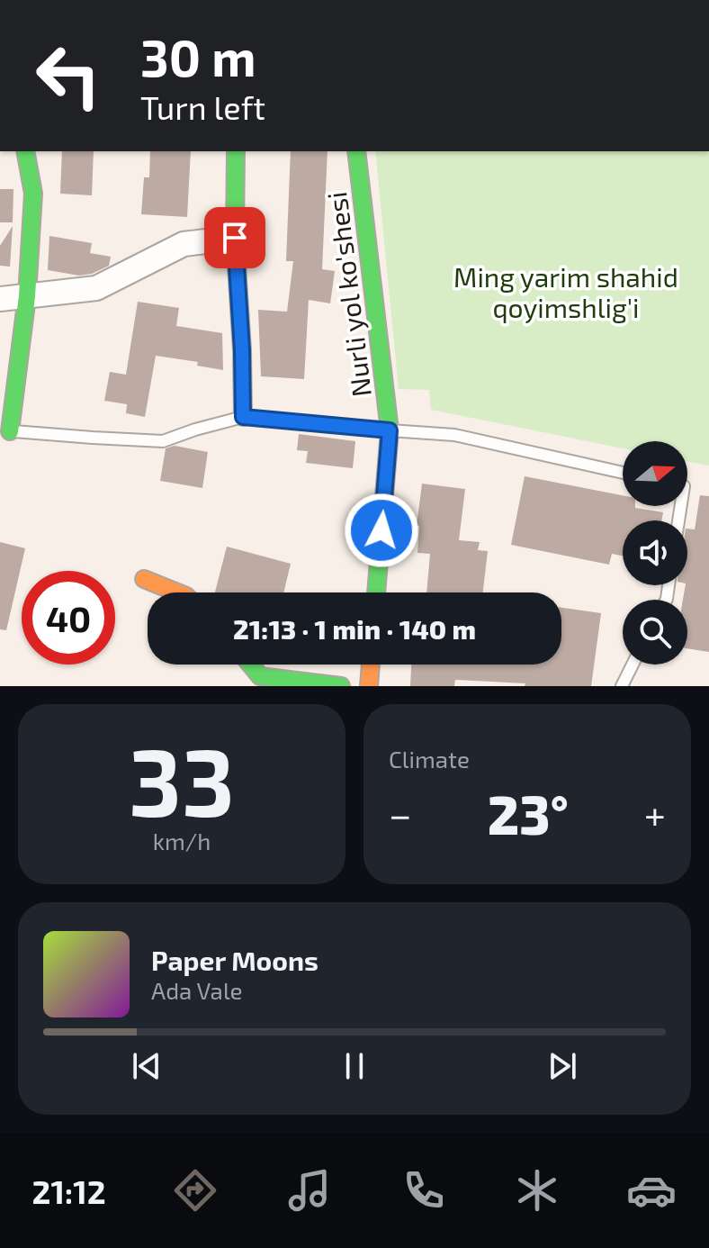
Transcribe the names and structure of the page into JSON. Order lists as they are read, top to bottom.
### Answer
{
  "streets": {
    "street": ["Nurli yol ko'shesi"]
  },
  "parks": ["Ming yarim shahid qoyimshlig'i"],
  "north": "right",
  "page": {
    "turn": ["30 m", "Turn left"],
    "limit": "40",
    "trip": "21:13 · 1 min · 140 m",
    "tile": [
      ["33", "km/h"],
      "Climate"
    ],
    "heat": ["−", "23°", "+"],
    "song": ["Paper Moons", "Ada Vale"],
    "tabs": "21:12"
  }
}
